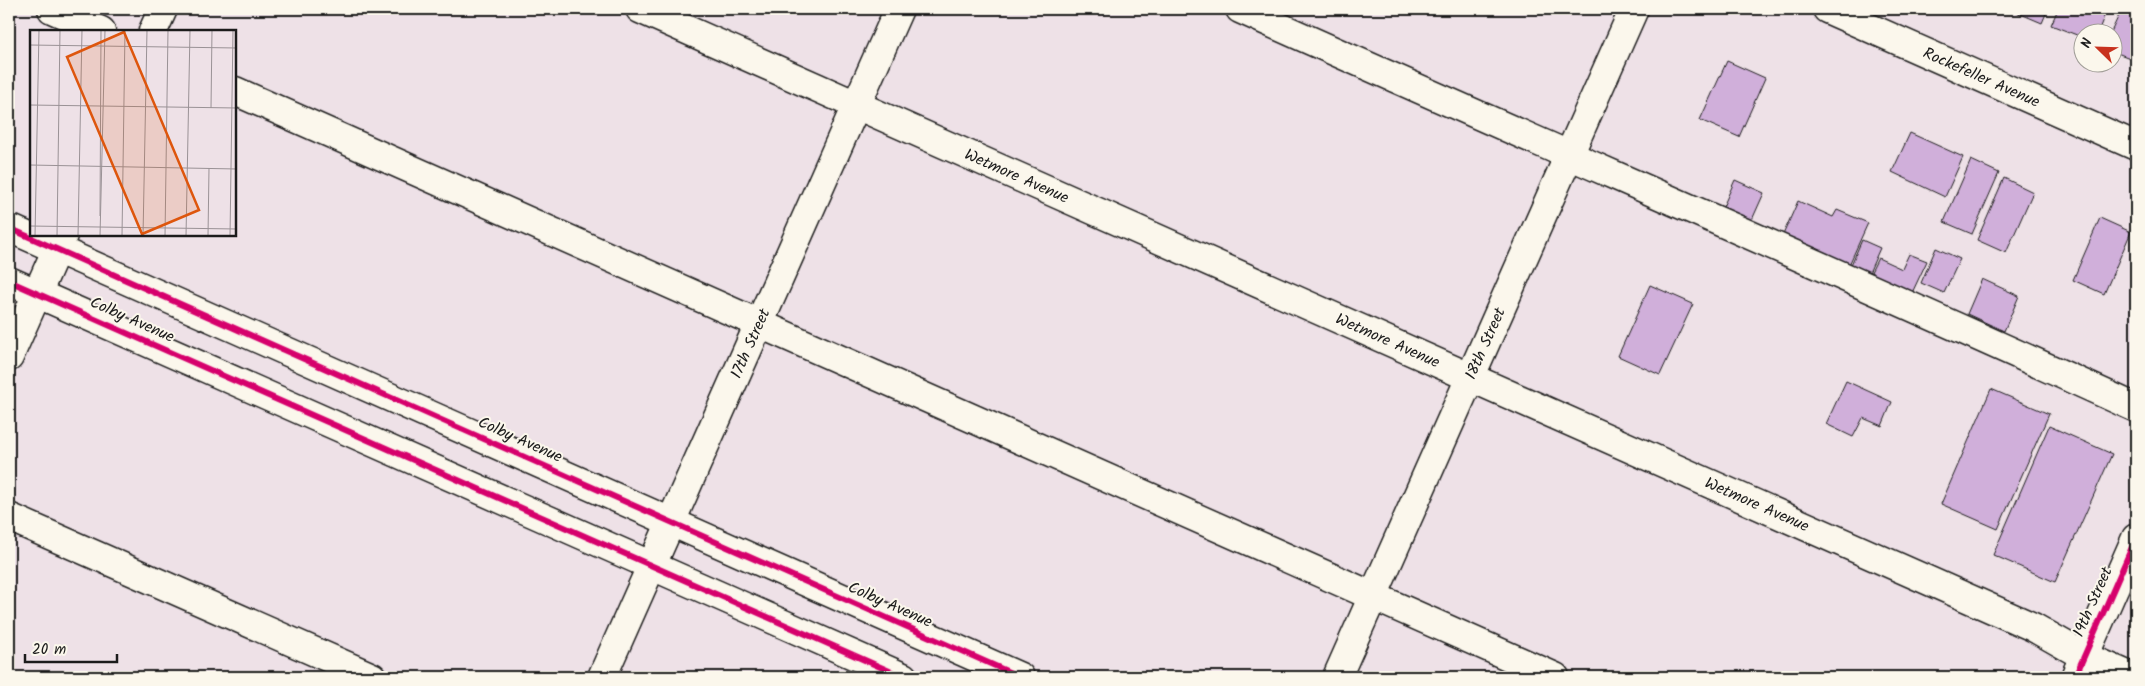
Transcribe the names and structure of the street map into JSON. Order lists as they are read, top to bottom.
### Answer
{
  "streets": {
    "street": [
      "Rockefeller Avenue",
      "Wetmore Avenue",
      "Colby Avenue",
      "17th Street",
      "18th Street",
      "19th Street"
    ]
  },
  "crossings": [
    ["Wetmore Avenue", "17th Street"],
    ["Wetmore Avenue", "18th Street"],
    ["Wetmore Avenue", "19th Street"],
    ["Colby Avenue", "17th Street"]
  ],
  "scale_bar": "20 m",
  "north": "top left"
}
